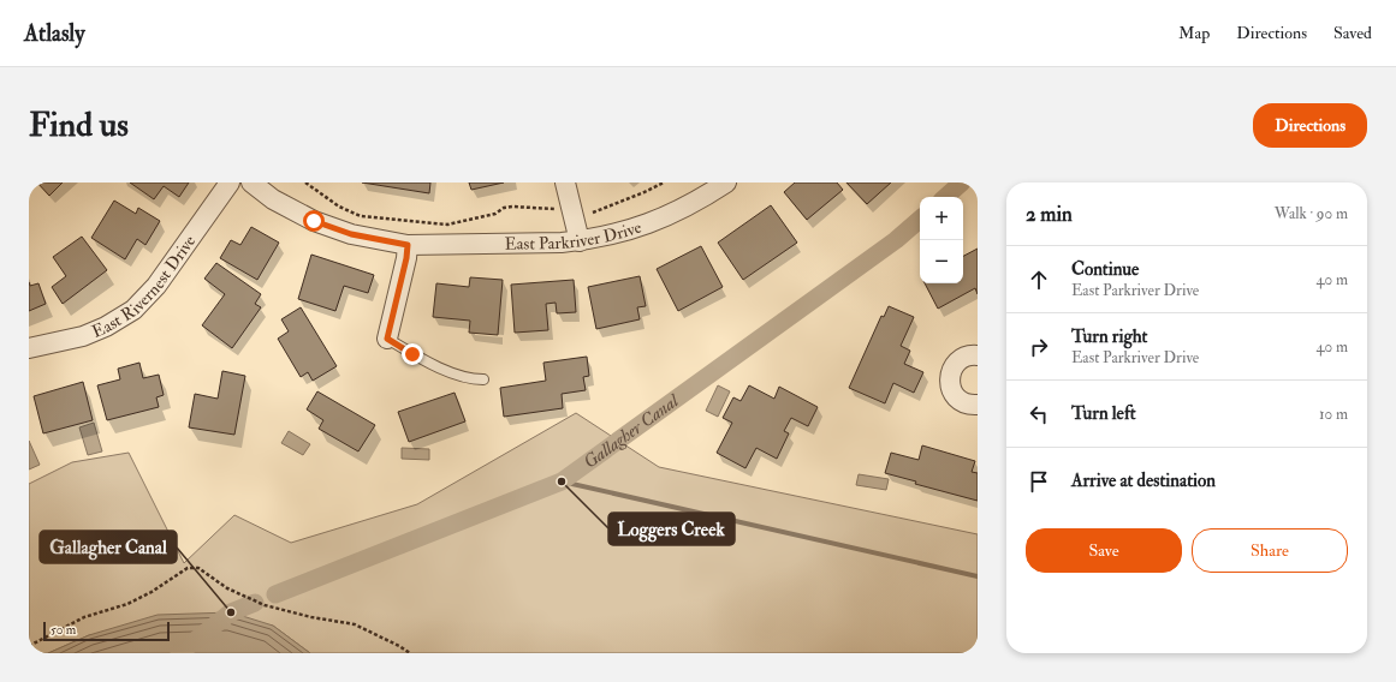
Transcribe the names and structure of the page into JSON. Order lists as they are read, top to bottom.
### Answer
{
  "streets": {
    "street": ["East Parkriver Drive", "East Rivernest Drive"]
  },
  "water": ["Gallagher Canal"],
  "places": ["Loggers Creek", "Gallagher Canal"],
  "scale_bar": "50 m",
  "page": {
    "header": "Atlasly",
    "nav": ["Map", "Directions", "Saved"],
    "buttons": [
      "Directions",
      ["Save", "Share"]
    ],
    "title": "Find us",
    "heading": ["2 min", "Walk · 90 m"],
    "map_buttons": ["+", "−"],
    "list": [
      ["Continue", "East Parkriver Drive", "40 m"],
      ["Turn right", "East Parkriver Drive", "40 m"],
      ["Turn left", "10 m"],
      "Arrive at destination"
    ],
    "scale": "50 m"
  }
}
